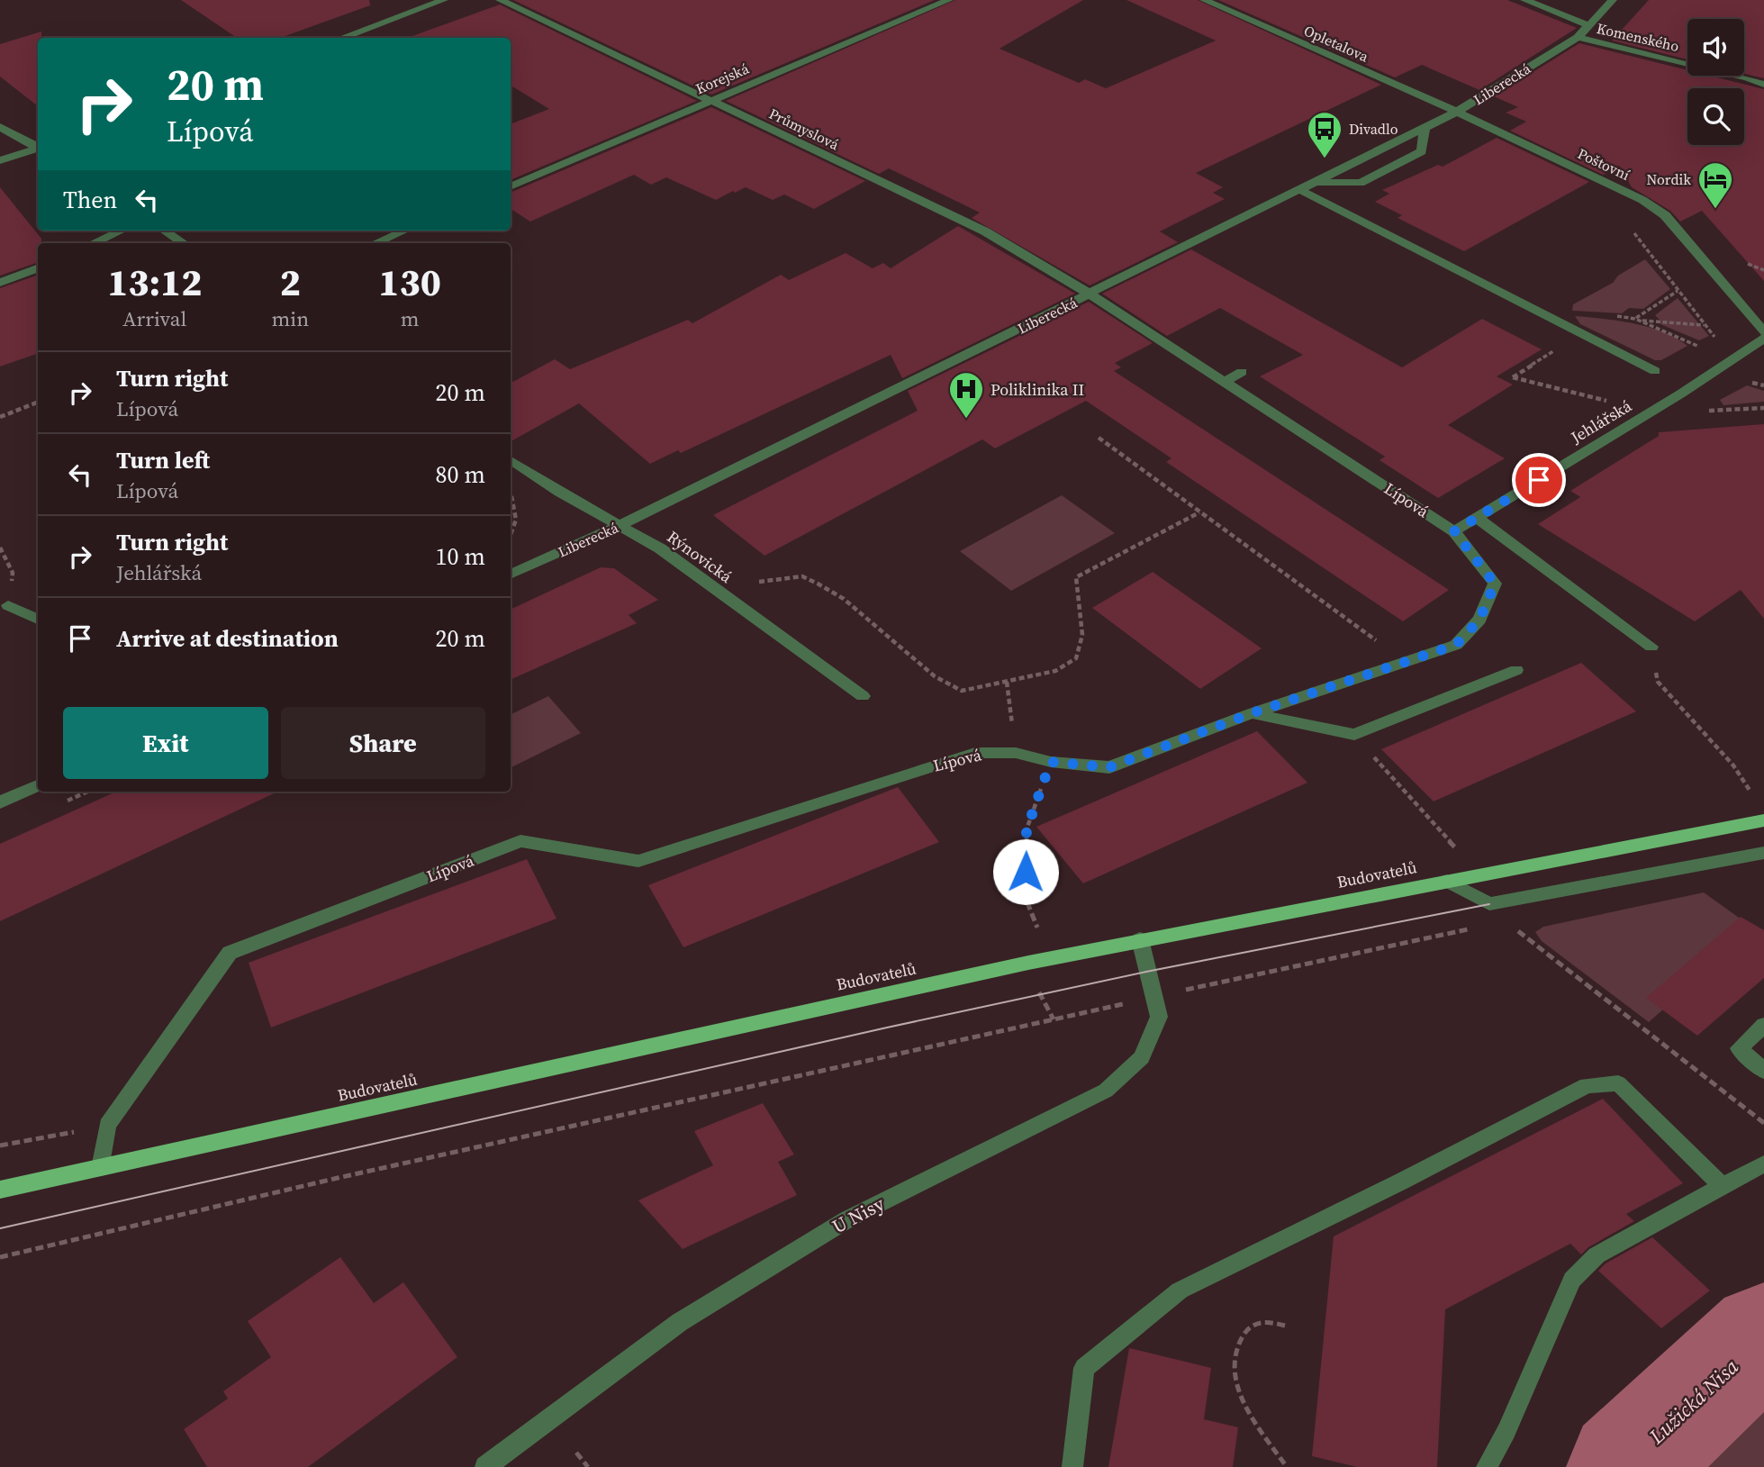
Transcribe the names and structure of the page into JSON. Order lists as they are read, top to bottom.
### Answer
{
  "streets": {
    "main road": ["Budovatelů"],
    "street": [
      "Komenského",
      "Opletalova",
      "Korejská",
      "Liberecká",
      "Průmyslová",
      "Poštovní",
      "Jehlářská",
      "Lípová",
      "Rýnovická",
      "U Nisy"
    ]
  },
  "crossings": [
    ["Komenského", "Liberecká"],
    ["Opletalova", "Liberecká"],
    ["Opletalova", "Poštovní"],
    ["Korejská", "Průmyslová"],
    ["Liberecká", "Průmyslová"],
    ["Liberecká", "Poštovní"],
    ["Liberecká", "Lípová"],
    ["Liberecká", "Rýnovická"],
    ["Průmyslová", "Lípová"],
    ["Jehlářská", "Lípová"],
    ["Lípová", "Budovatelů"],
    ["Budovatelů", "U Nisy"]
  ],
  "water": ["Lužická Nisa"],
  "places": {
    "bus stop": ["Divadlo"],
    "hotel": ["Nordik"],
    "hospital": ["Poliklinika II"]
  },
  "page": {
    "turn": ["20 m", "Lípová"],
    "then": "Then",
    "eta": [
      "13:12",
      "Arrival",
      "2",
      "min",
      "130",
      "m"
    ],
    "list": [
      {
        "name": "Turn right",
        "note": "Lípová",
        "value": "20 m"
      },
      {
        "name": "Turn left",
        "note": "Lípová",
        "value": "80 m"
      },
      {
        "name": "Turn right",
        "note": "Jehlářská",
        "value": "10 m"
      },
      {
        "name": "Arrive at destination",
        "value": "20 m"
      }
    ],
    "buttons": ["Exit", "Share"]
  }
}
